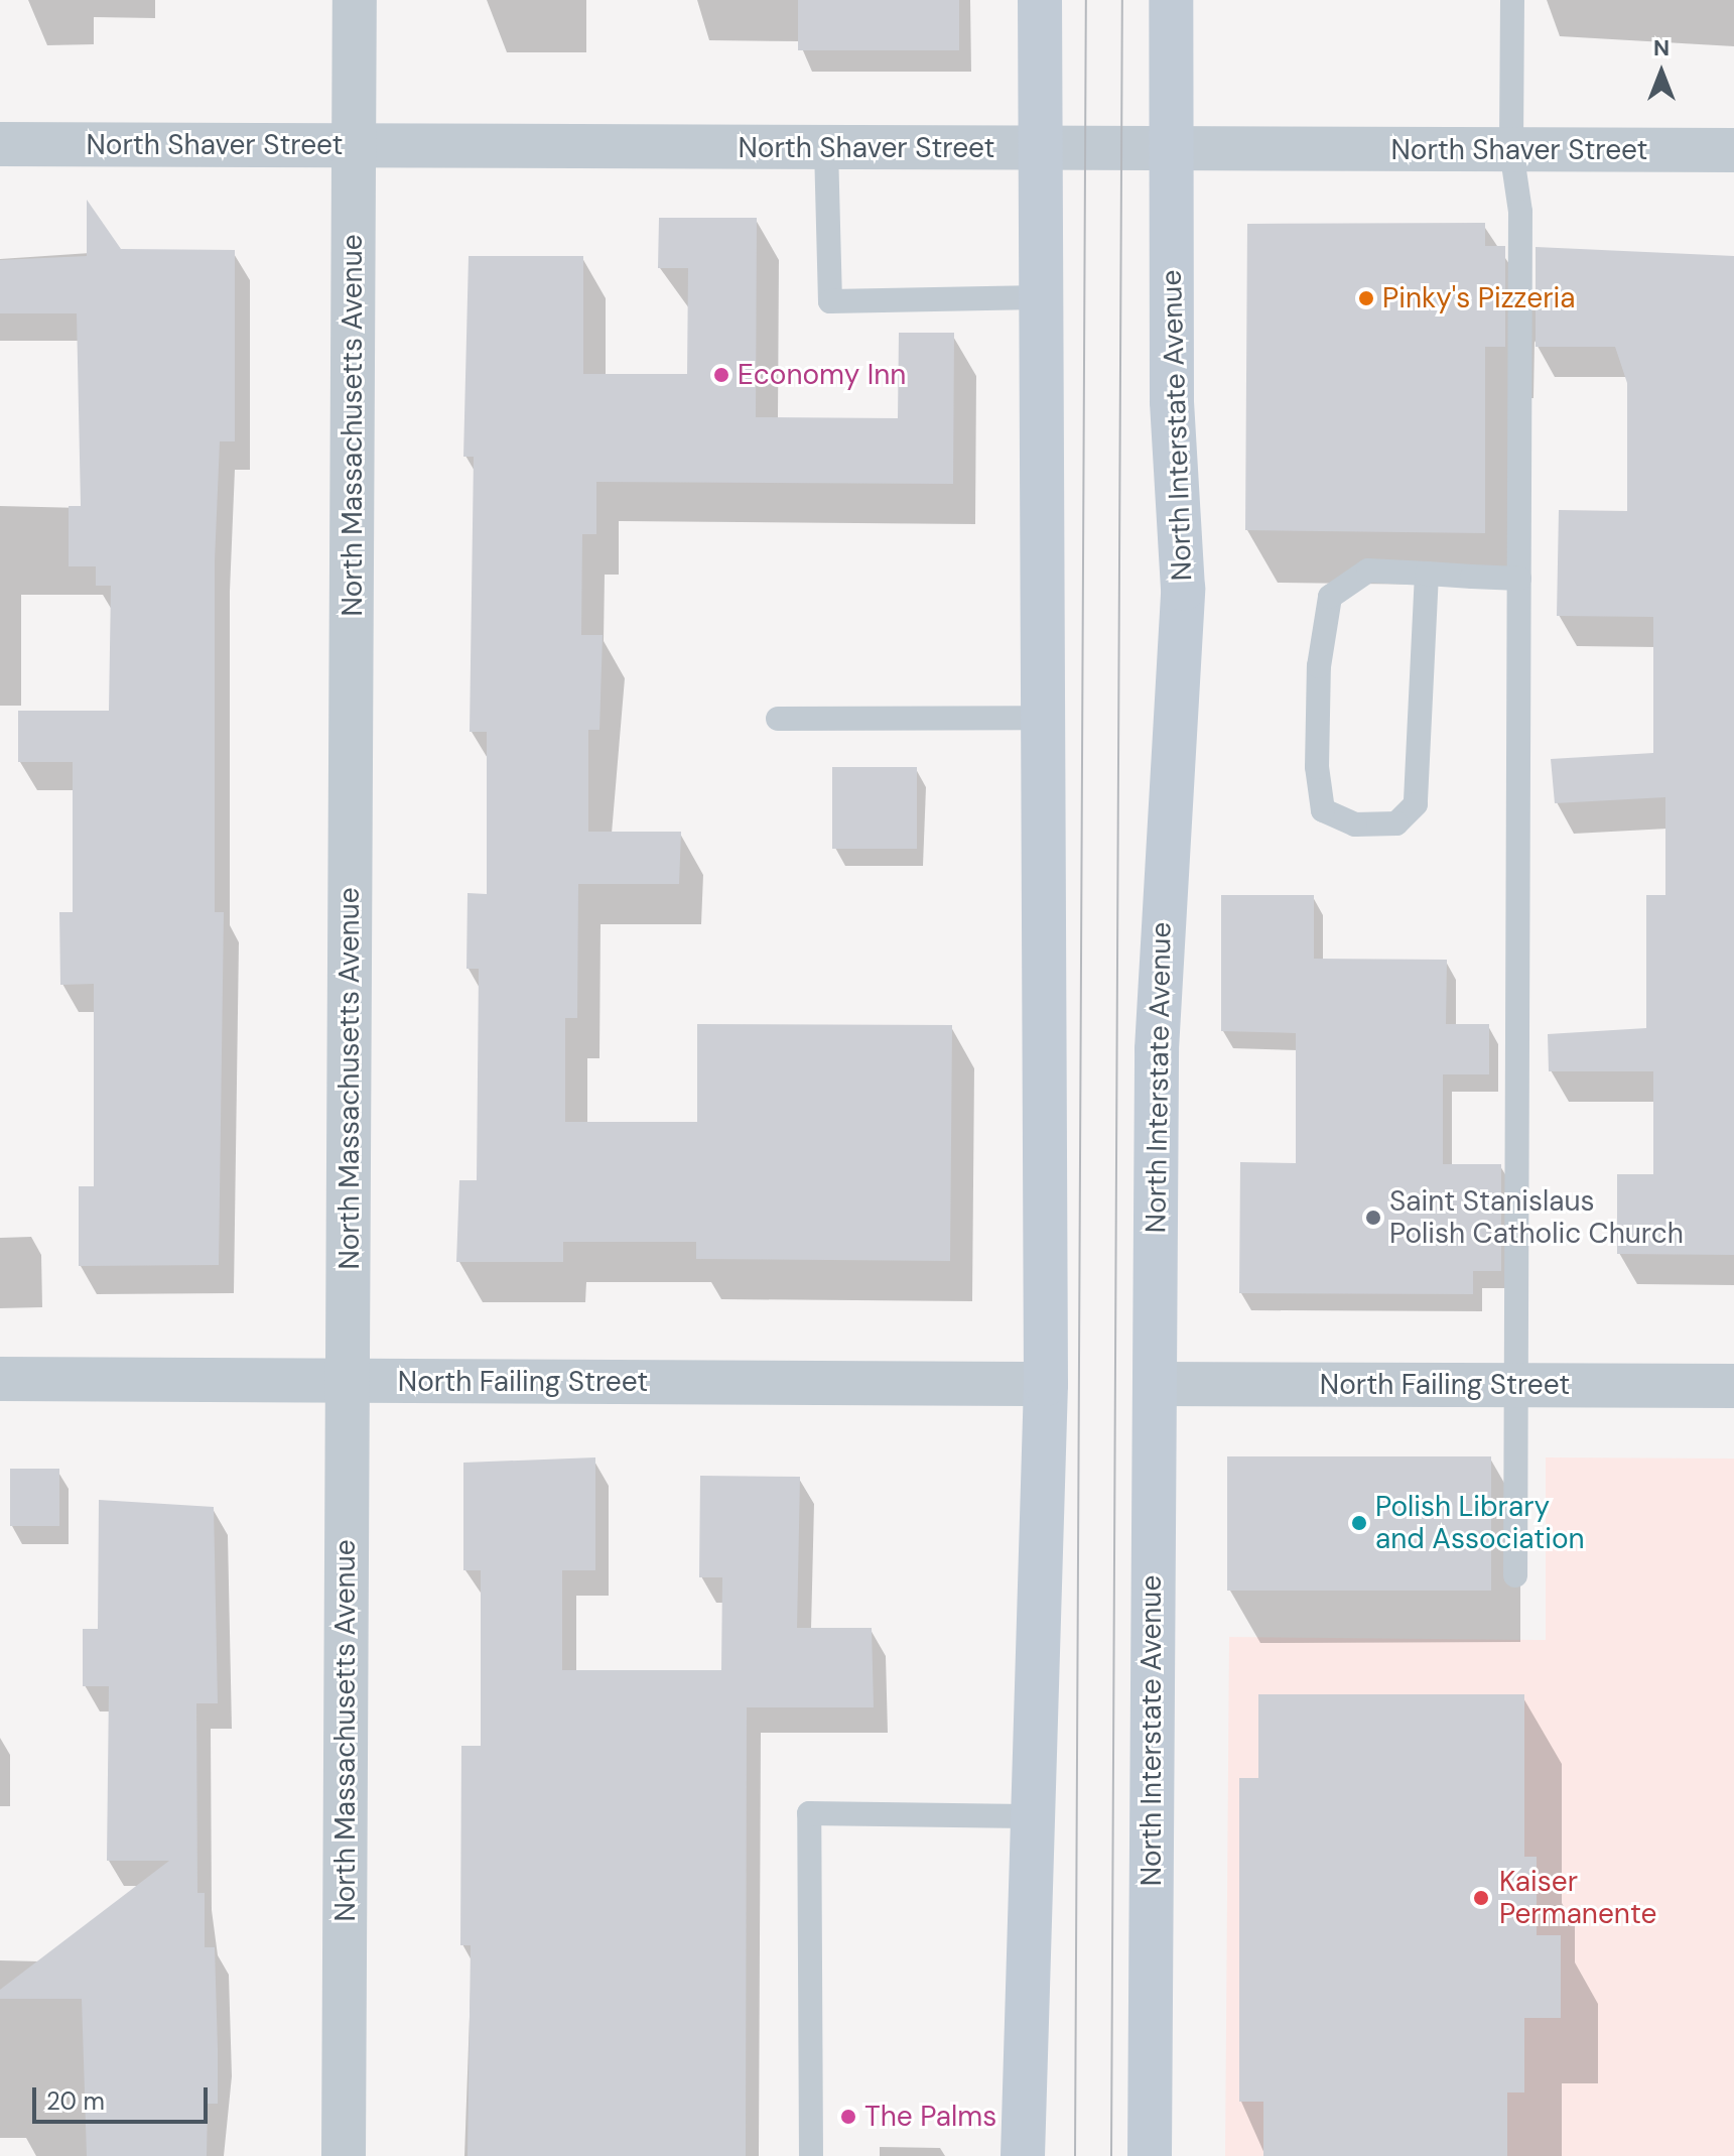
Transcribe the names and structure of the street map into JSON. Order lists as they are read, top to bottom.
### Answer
{
  "streets": {
    "street": [
      "North Shaver Street",
      "North Massachusetts Avenue",
      "North Interstate Avenue",
      "North Failing Street"
    ]
  },
  "crossings": [
    ["North Shaver Street", "North Massachusetts Avenue"],
    ["North Shaver Street", "North Interstate Avenue"],
    ["North Massachusetts Avenue", "North Failing Street"],
    ["North Interstate Avenue", "North Failing Street"]
  ],
  "places": [
    "Pinky's Pizzeria",
    "Economy Inn",
    "Saint Stanislaus Polish Catholic Church",
    "Polish Library and Association",
    "Kaiser Permanente",
    "The Palms"
  ],
  "scale_bar": "20 m",
  "north": "top"
}
